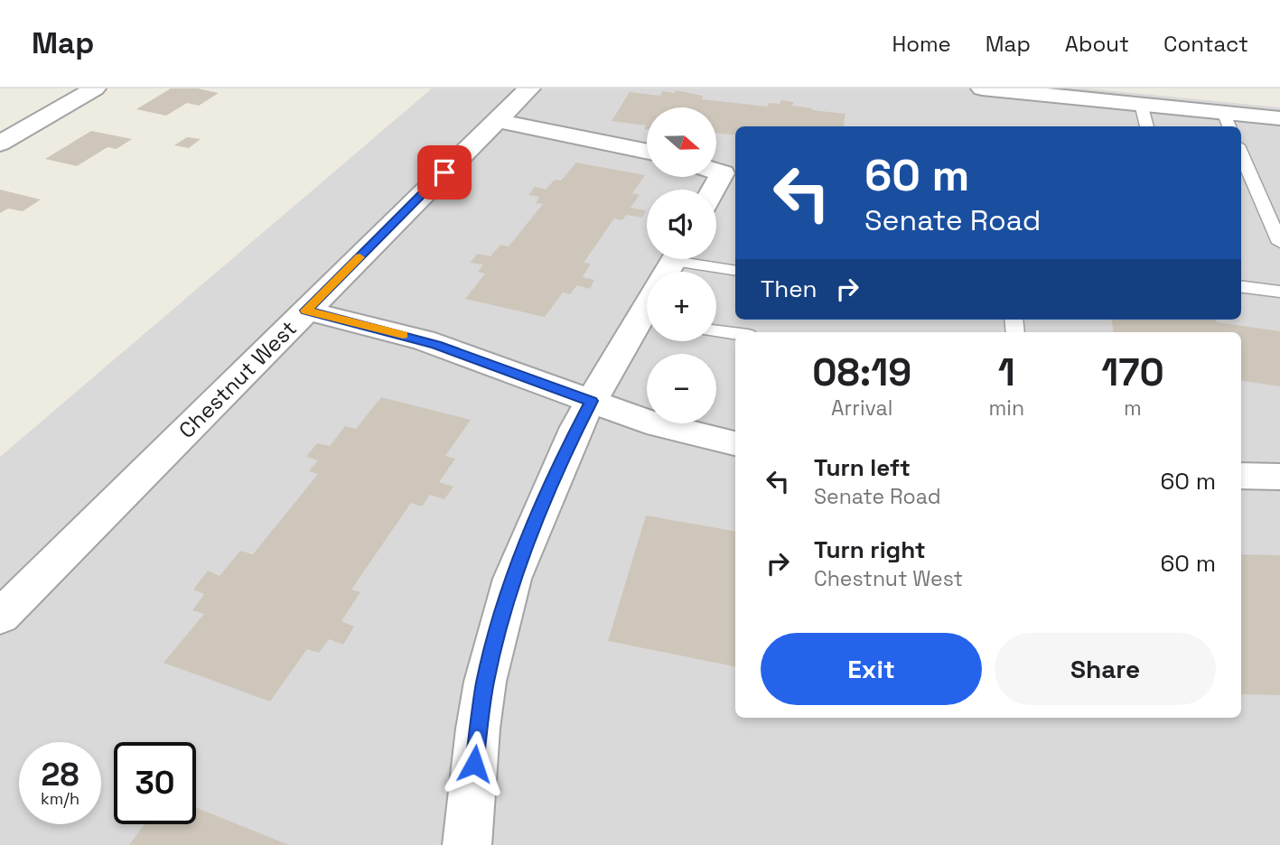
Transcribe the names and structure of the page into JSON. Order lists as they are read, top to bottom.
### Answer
{
  "streets": {
    "street": ["Chestnut West"]
  },
  "north": "right",
  "page": {
    "header": "Map",
    "nav": [
      "Home",
      "Map",
      "About",
      "Contact"
    ],
    "map_buttons": ["+", "−"],
    "turn": ["60 m", "Senate Road"],
    "then": "Then",
    "eta": [
      "08:19",
      "Arrival",
      "1",
      "min",
      "170",
      "m"
    ],
    "list": [
      {
        "name": "Turn left",
        "note": "Senate Road",
        "value": "60 m"
      },
      {
        "name": "Turn right",
        "note": "Chestnut West",
        "value": "60 m"
      }
    ],
    "buttons": ["Exit", "Share"],
    "speed": "28 km/h",
    "limit": "30"
  }
}
